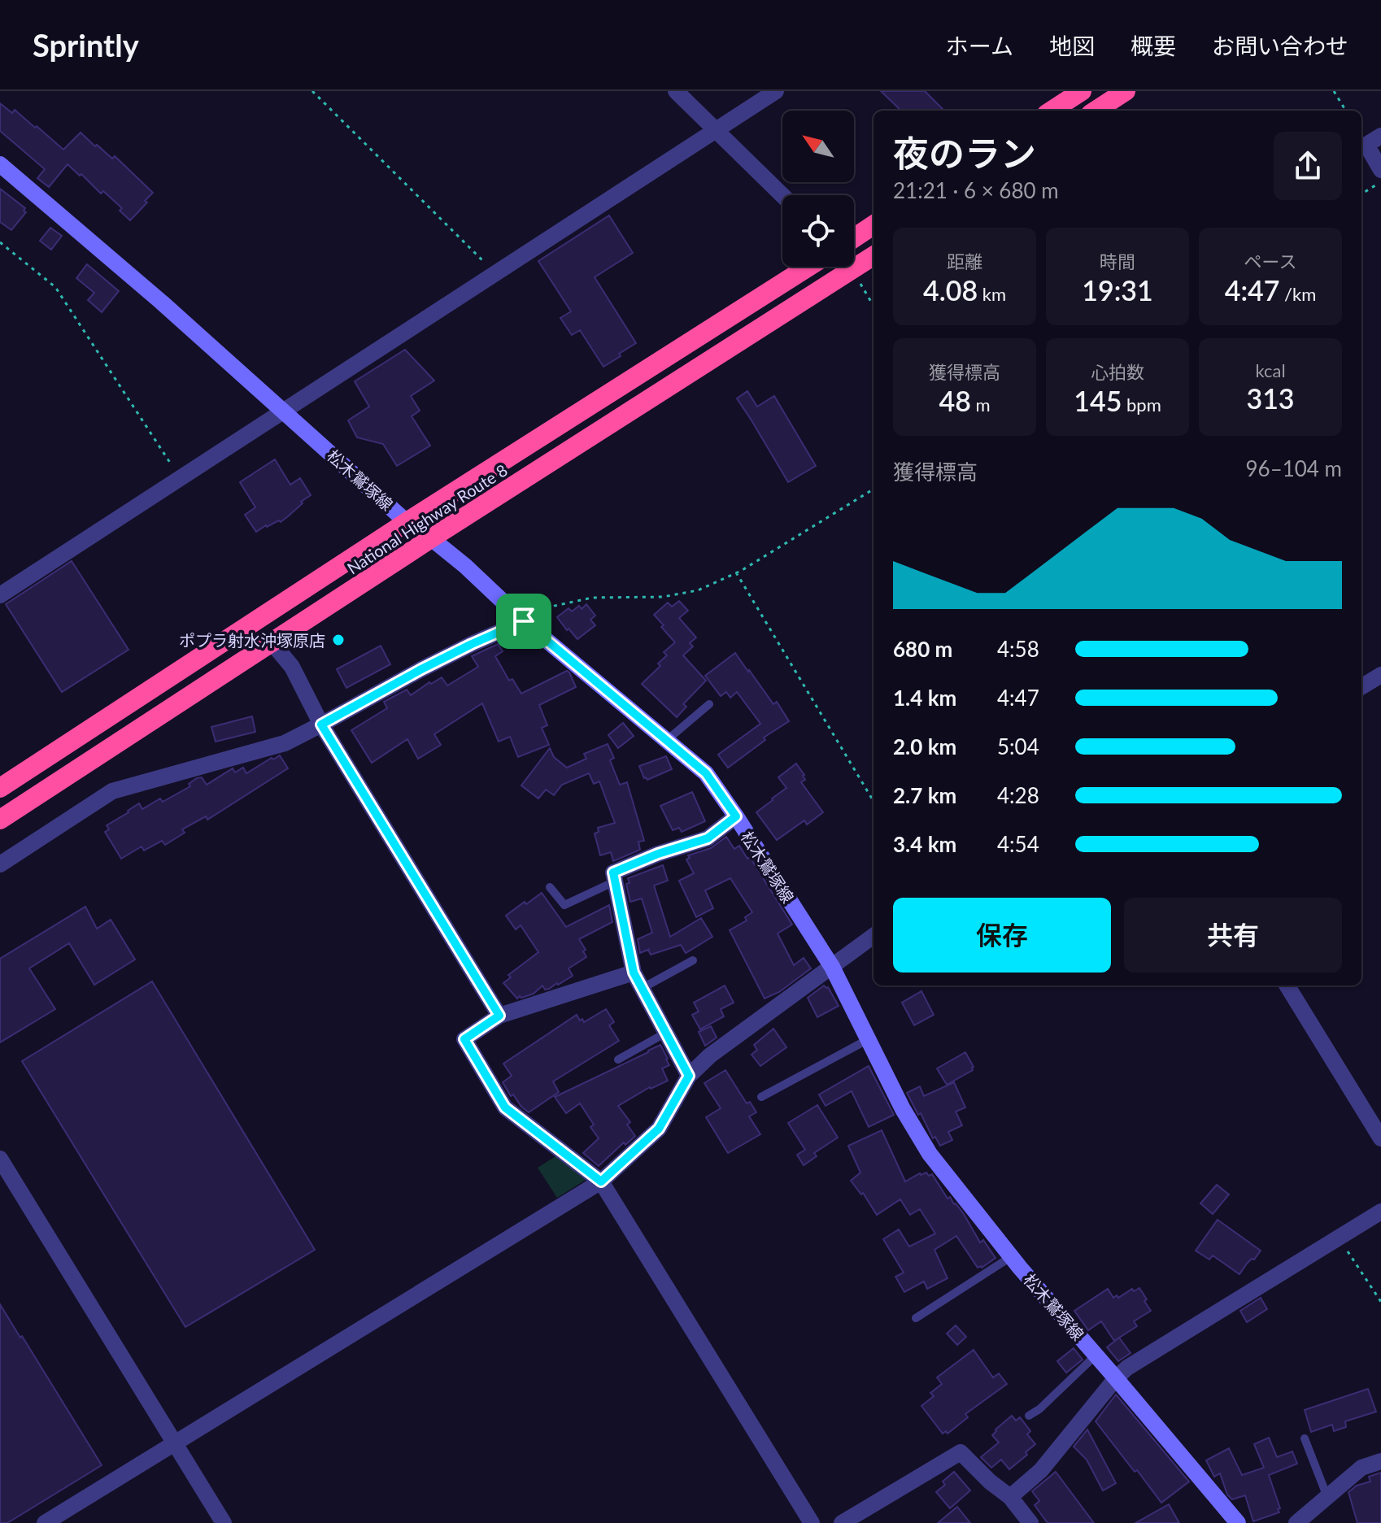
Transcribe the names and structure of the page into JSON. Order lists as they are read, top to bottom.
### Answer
{
  "streets": {
    "highway": ["National Highway Route 8"],
    "main road": ["松木鷲塚線"]
  },
  "crossings": [
    ["松木鷲塚線", "National Highway Route 8"]
  ],
  "places": ["ポプラ射水沖塚原店"],
  "north": "top left",
  "page": {
    "header": "Sprintly",
    "nav": [
      "ホーム",
      "地図",
      "概要",
      "お問い合わせ"
    ],
    "heading": ["夜のラン", "21:21 · 6 × 680 m"],
    "stats": [
      ["距離", "4.08 km"],
      ["時間", "19:31"],
      ["ペース", "4:47 /km"],
      ["獲得標高", "48 m"],
      ["心拍数", "145 bpm"],
      ["kcal", "313"]
    ],
    "chart": ["獲得標高", "96–104 m"],
    "list": [
      {
        "name": "680 m",
        "note": "4:58"
      },
      {
        "name": "1.4 km",
        "note": "4:47"
      },
      {
        "name": "2.0 km",
        "note": "5:04"
      },
      {
        "name": "2.7 km",
        "note": "4:28"
      },
      {
        "name": "3.4 km",
        "note": "4:54"
      }
    ],
    "buttons": ["保存", "共有"]
  }
}
